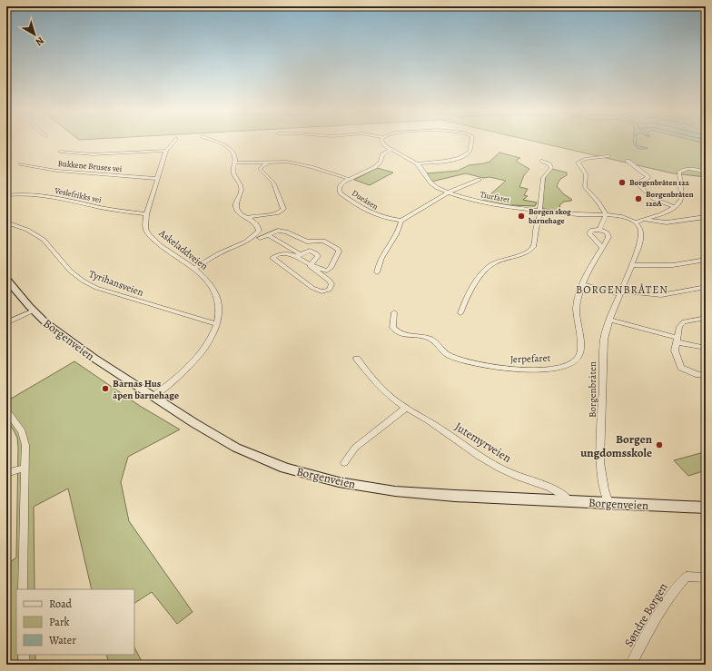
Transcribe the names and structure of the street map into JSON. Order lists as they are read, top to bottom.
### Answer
{
  "streets": {
    "street": [
      "Bukkene Bruses vei",
      "Veslefrikks vei",
      "Tiurfaret",
      "Dueåsen",
      "Askeladdveien",
      "Tyrihansveien",
      "Borgenveien",
      "Jerpefaret",
      "Borgenbråten",
      "Jutemyrveien",
      "Søndre Borgen"
    ]
  },
  "crossings": [
    ["Bukkene Bruses vei", "Askeladdveien"],
    ["Veslefrikks vei", "Askeladdveien"],
    ["Tiurfaret", "Dueåsen"],
    ["Askeladdveien", "Tyrihansveien"],
    ["Askeladdveien", "Borgenveien"],
    ["Borgenveien", "Borgenbråten"],
    ["Borgenveien", "Jutemyrveien"]
  ],
  "districts": ["BORGENBRÅTEN"],
  "places": [
    "Borgenbråten 122",
    "Borgenbråten 120A",
    "Borgen skog barnehage",
    "Barnas Hus åpen barnehage",
    "Borgen ungdomsskole"
  ],
  "legend": ["Road", "Park", "Water"],
  "north": "bottom right"
}
